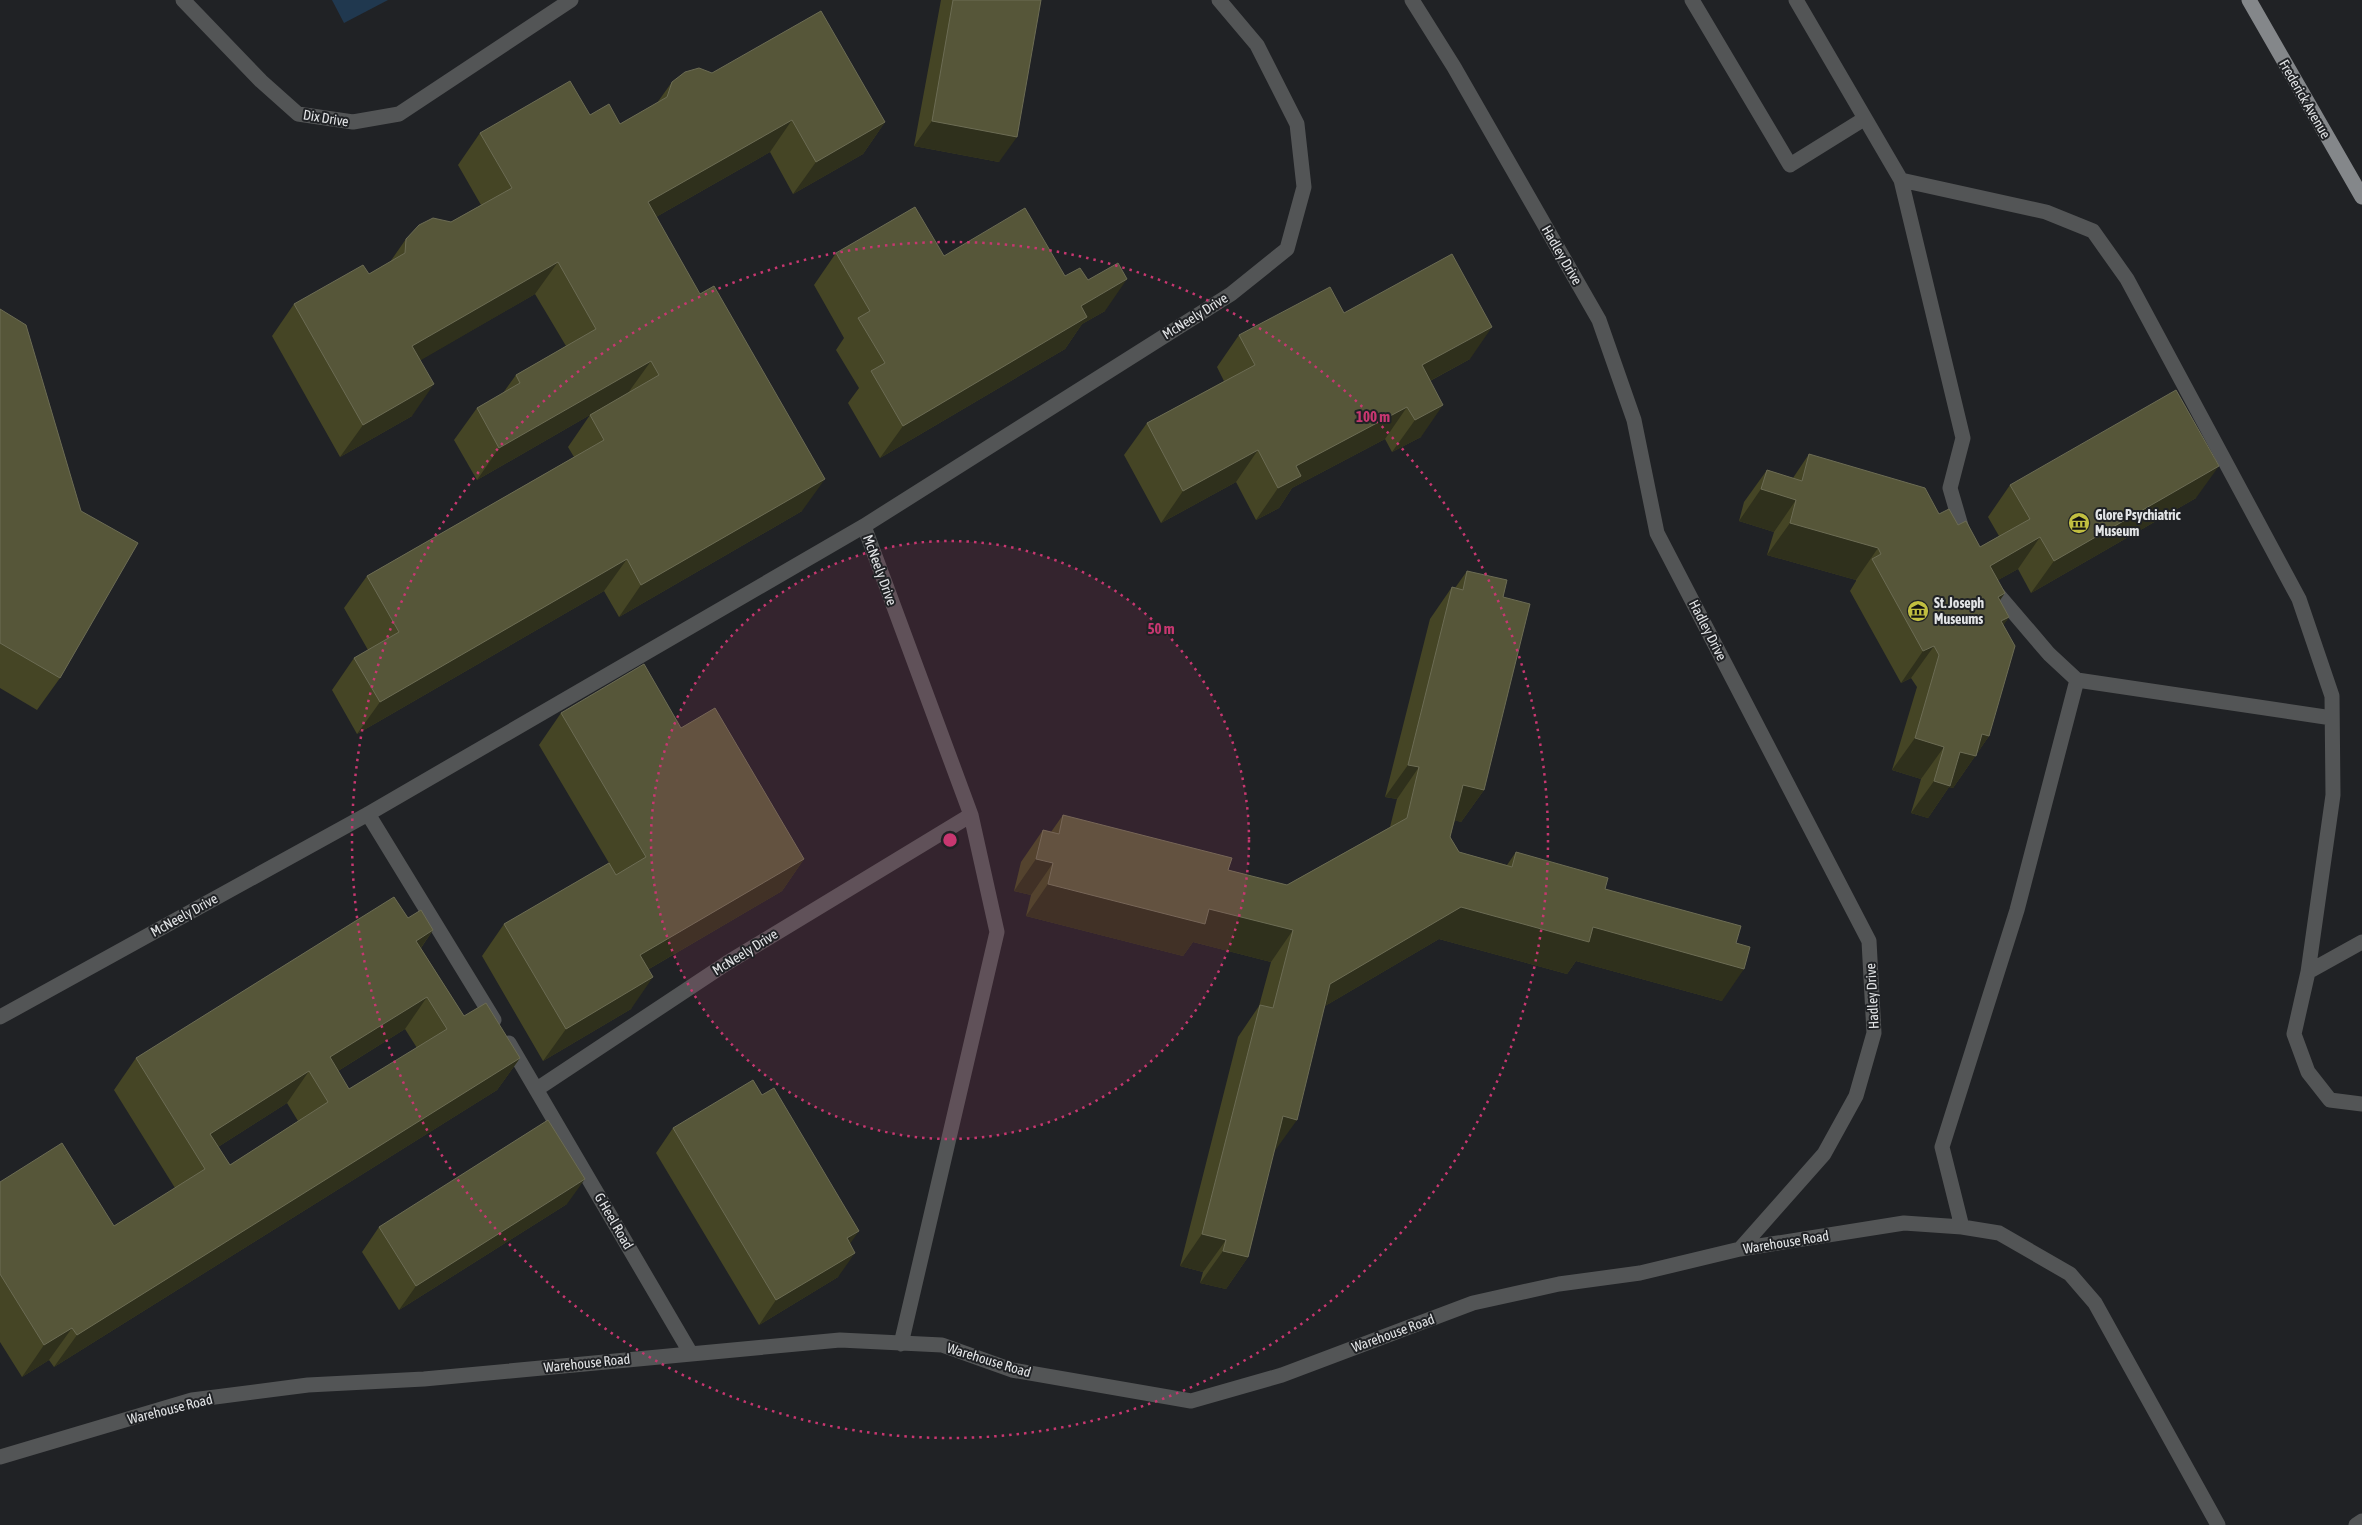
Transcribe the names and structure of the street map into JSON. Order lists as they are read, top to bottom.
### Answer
{
  "streets": {
    "main road": ["Frederick Avenue"],
    "lane": [
      "Dix Drive",
      "Hadley Drive",
      "McNeely Drive",
      "G Heel Road",
      "Warehouse Road"
    ]
  },
  "crossings": [
    ["Hadley Drive", "Warehouse Road"],
    ["McNeely Drive", "G Heel Road"],
    ["G Heel Road", "Warehouse Road"]
  ],
  "places": {
    "museum": ["Glore Psychiatric Museum", "St. Joseph Museums"]
  },
  "rings": ["100 m", "50 m"]
}
